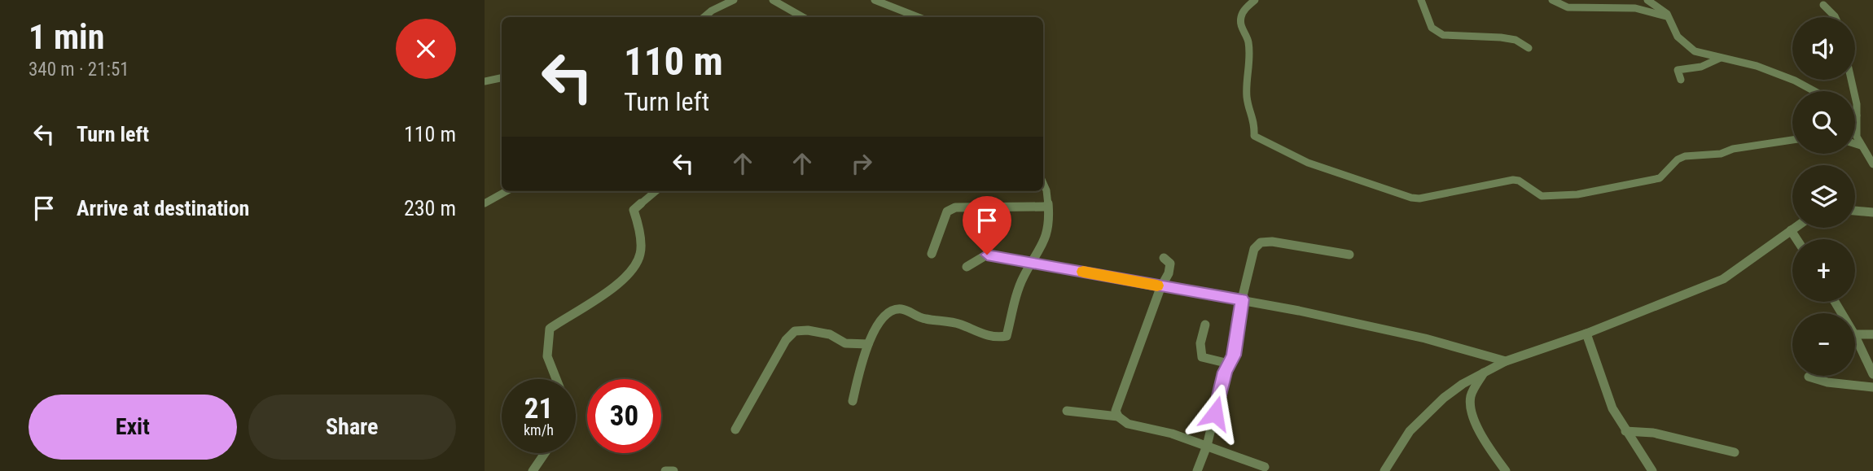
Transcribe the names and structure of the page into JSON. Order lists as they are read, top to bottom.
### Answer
{
  "page": {
    "heading": ["1 min", "340 m · 21:51"],
    "map_buttons": ["+", "−"],
    "turn": ["110 m", "Turn left"],
    "list": [
      {
        "name": "Turn left",
        "value": "110 m"
      },
      {
        "name": "Arrive at destination",
        "value": "230 m"
      }
    ],
    "speed": "21 km/h",
    "limit": "30",
    "buttons": ["Exit", "Share"]
  }
}
